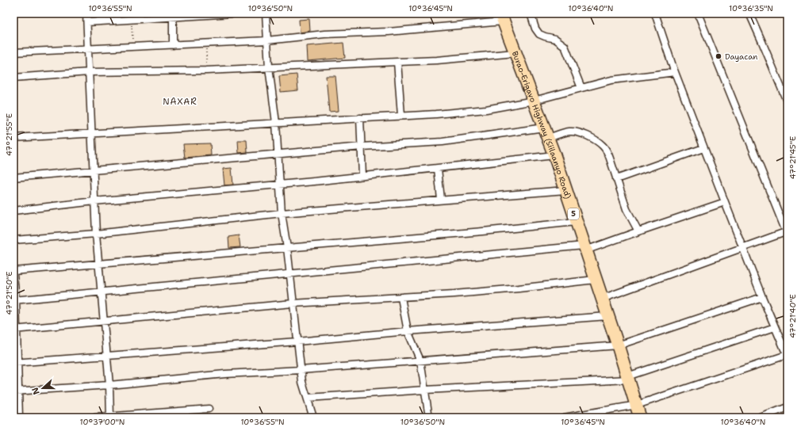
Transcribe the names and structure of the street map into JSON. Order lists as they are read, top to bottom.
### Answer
{
  "streets": {
    "highway": ["Burao-Erigavo Highway (Siilaanyo Road)", "5"]
  },
  "districts": ["NAXAR"],
  "places": ["Dayacan"],
  "north": "left",
  "coordinates": [
    "10°36'55\"N",
    "10°36'50\"N",
    "10°36'45\"N",
    "10°36'40\"N",
    "10°36'35\"N",
    "47°21'55\"E",
    "47°21'45\"E",
    "47°21'50\"E",
    "47°21'40\"E",
    "10°37'00\"N"
  ]
}
